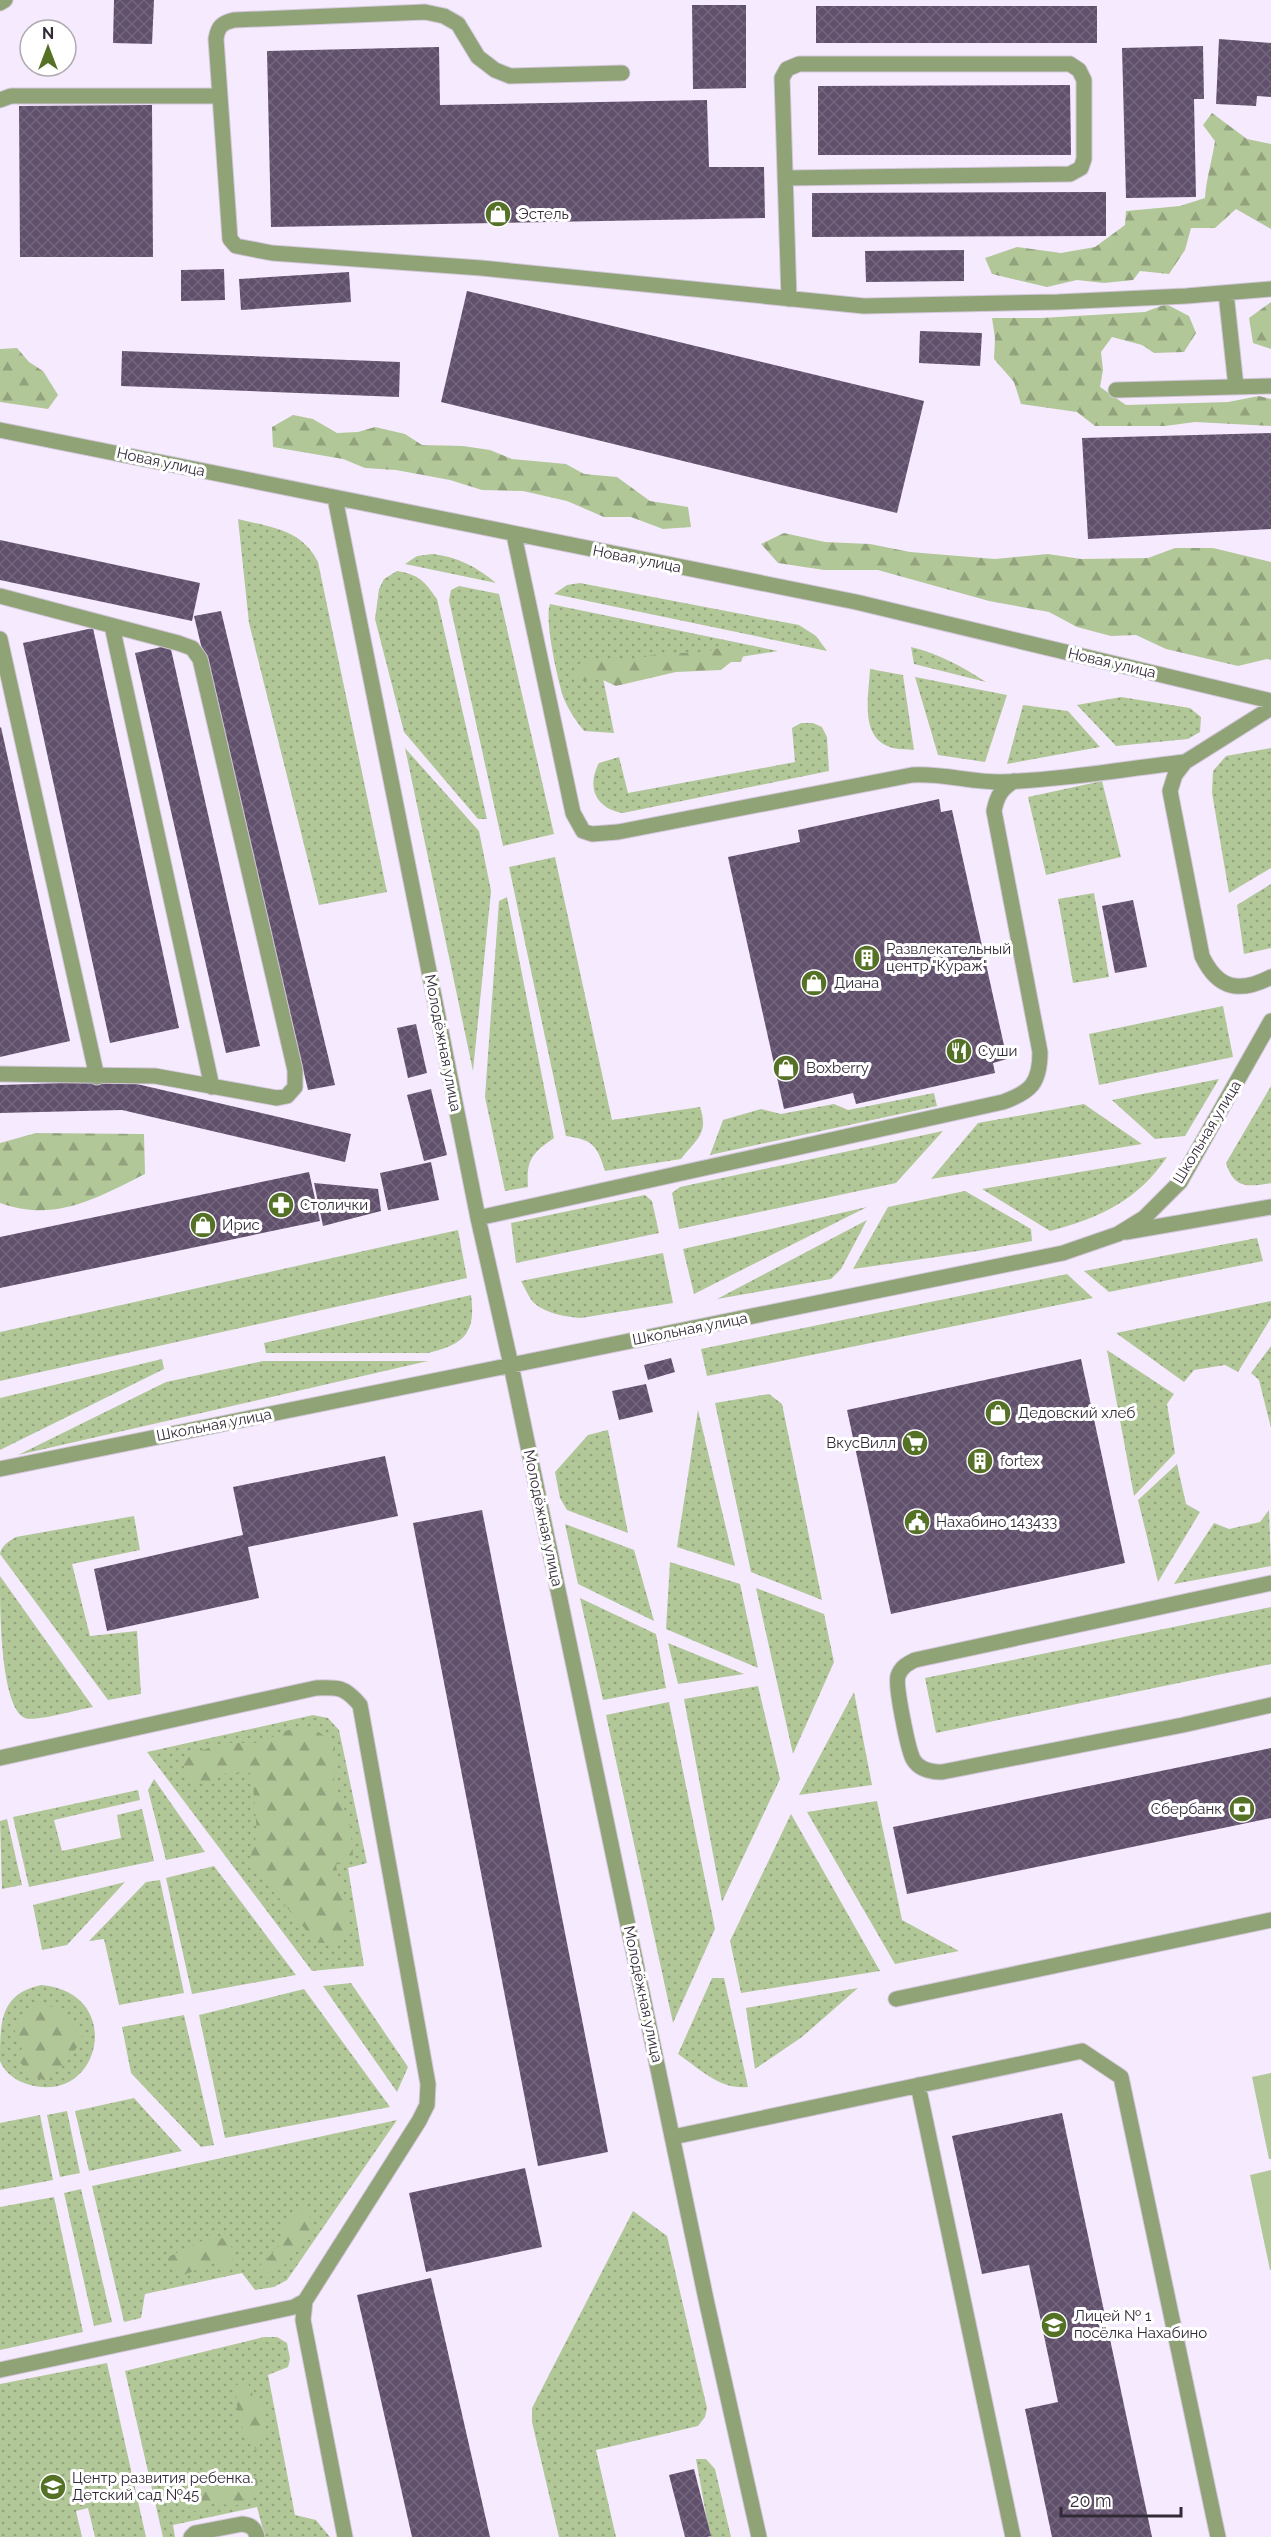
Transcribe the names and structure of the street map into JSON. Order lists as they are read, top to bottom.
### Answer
{
  "streets": {
    "street": ["Новая улица", "Молодёжная улица", "Школьная улица"]
  },
  "crossings": [
    ["Новая улица", "Молодёжная улица"],
    ["Молодёжная улица", "Школьная улица"]
  ],
  "places": {
    "shop": [
      "Эстель",
      "Диана",
      "Boxberry",
      "Ирис",
      "Дедовский хлеб"
    ],
    "building": ["Развлекательный центр \"Кураж\"", "fortex"],
    "restaurant": ["Суши"],
    "pharmacy": ["Столички"],
    "supermarket": ["ВкусВилл"],
    "public building": ["Нахабино 143433"],
    "bank": ["Сбербанк"],
    "school or university": ["Лицей № 1 посёлка Нахабино", "Центр развития ребенка. Детский сад №45"]
  },
  "scale_bar": "20 m",
  "north": "top"
}
